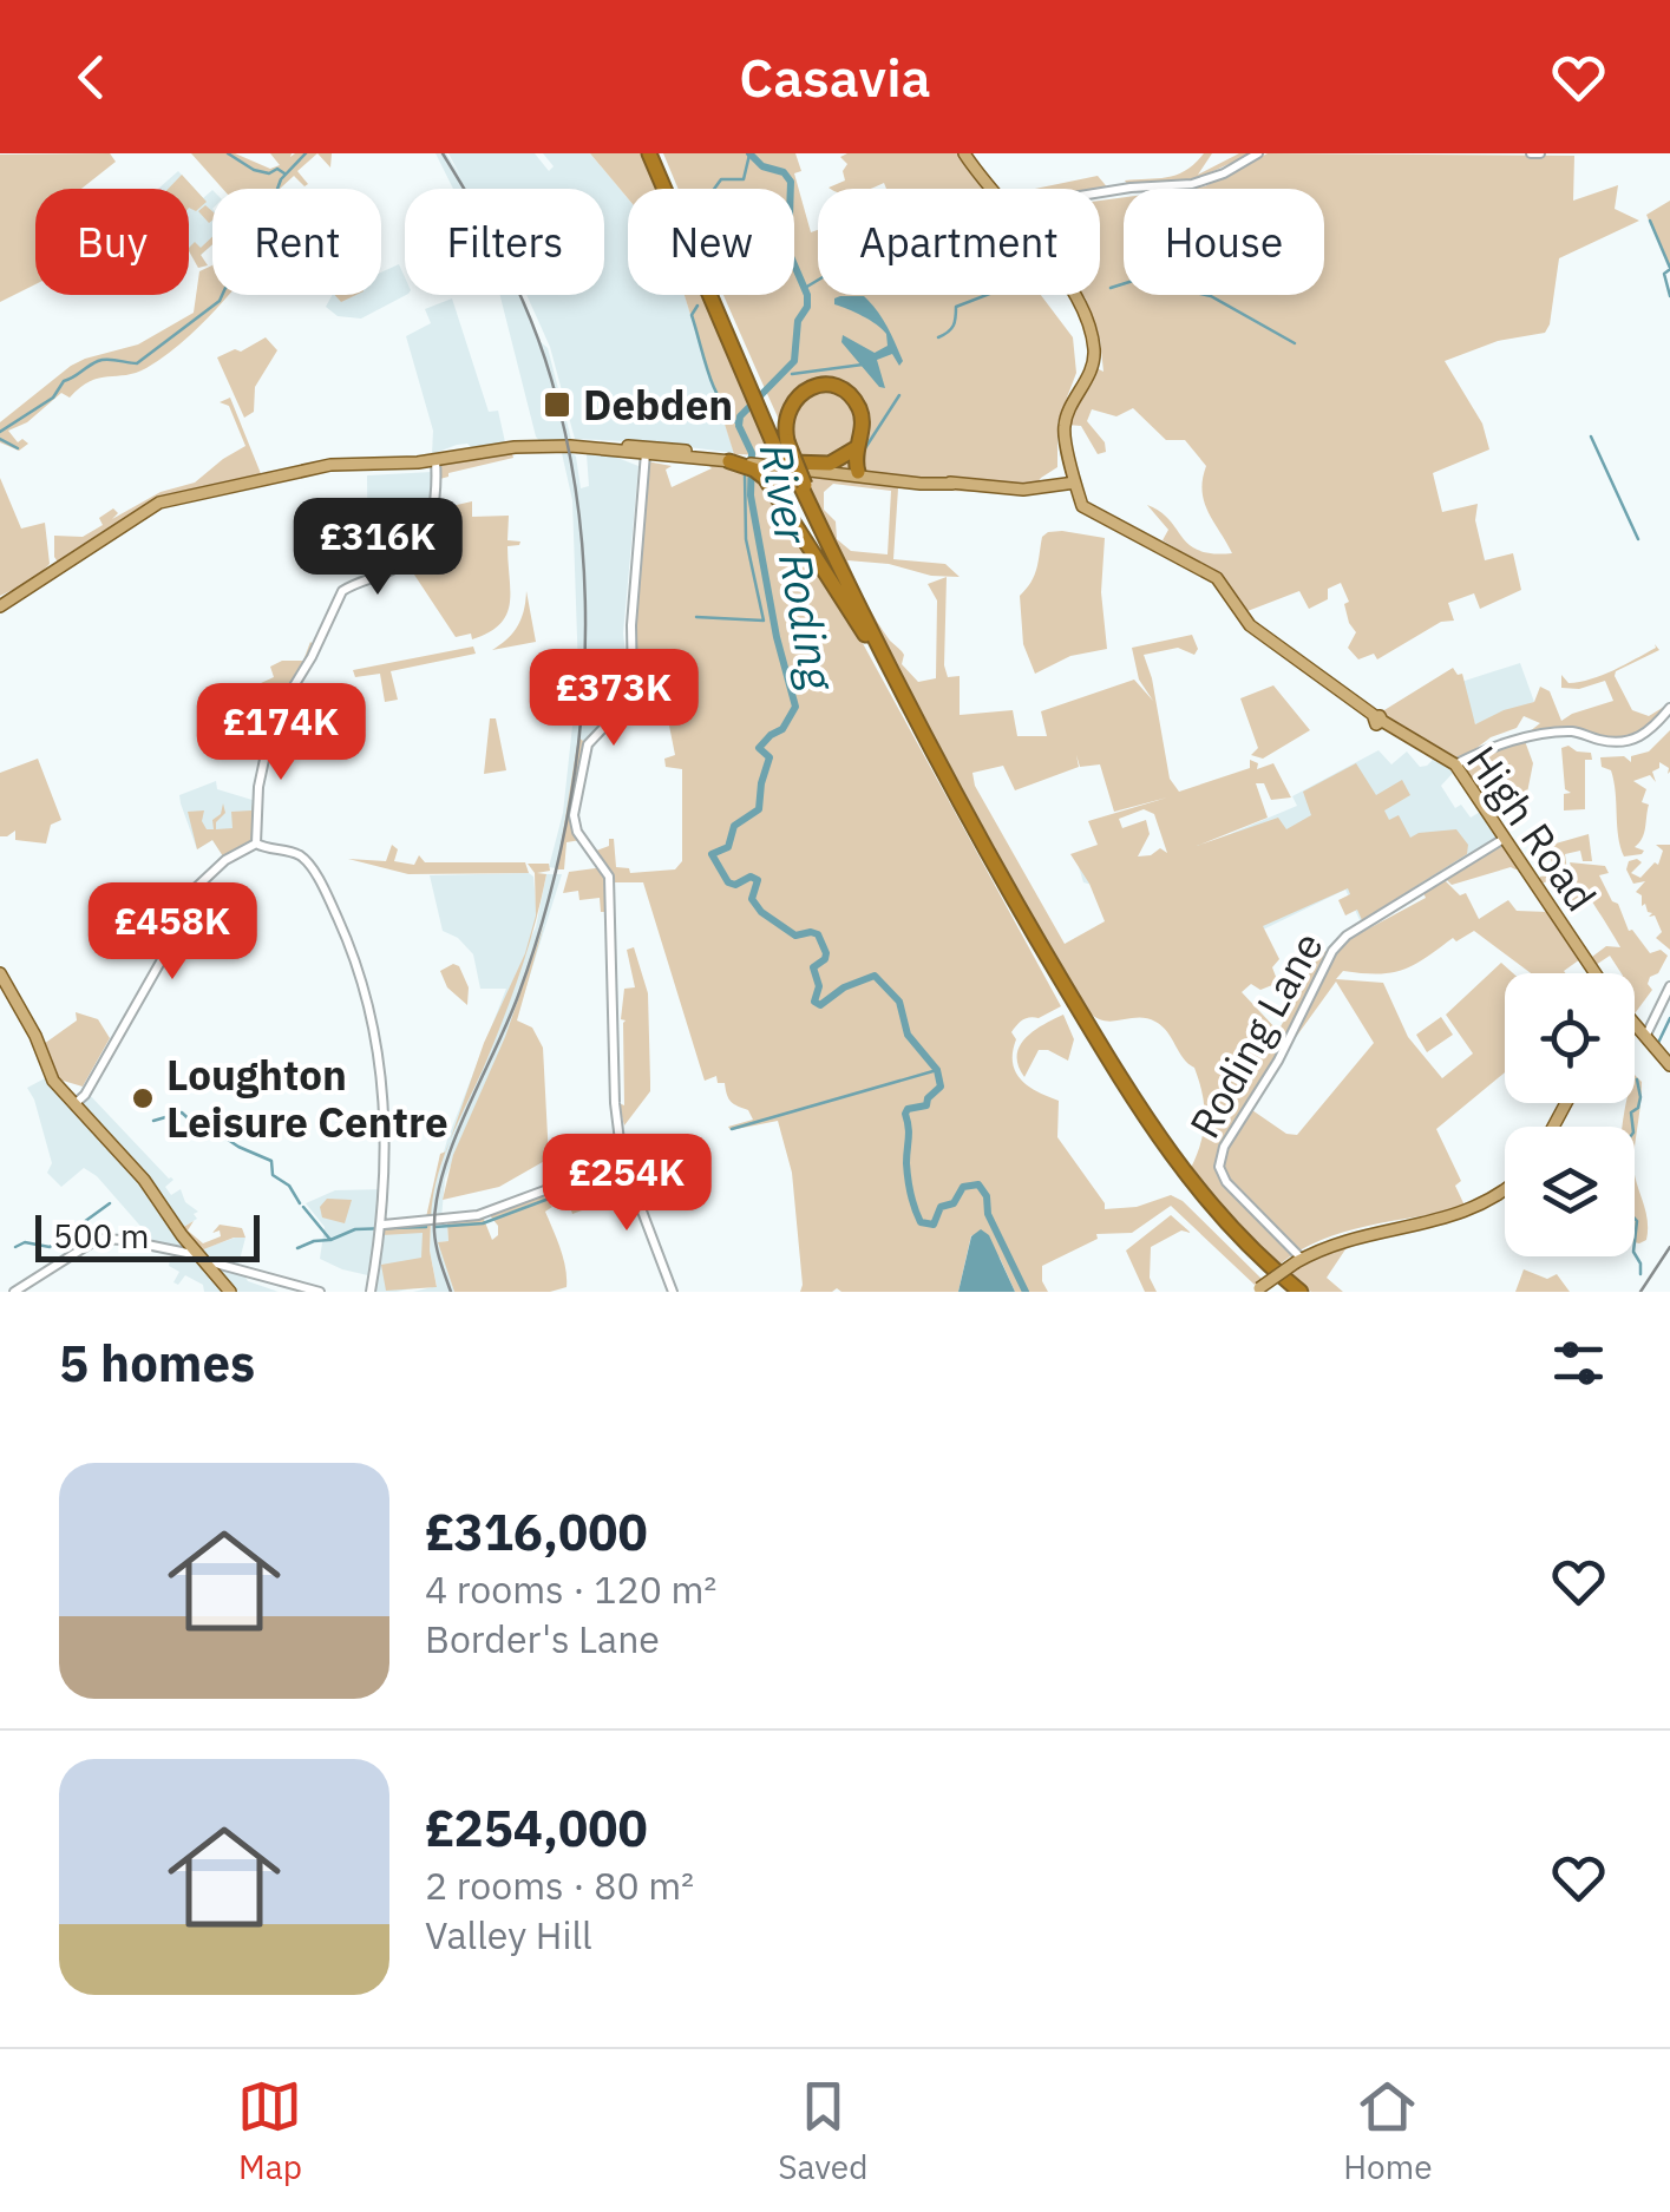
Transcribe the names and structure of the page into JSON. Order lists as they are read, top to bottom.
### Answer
{
  "streets": {
    "main road": ["High Road"],
    "street": ["Roding Lane"]
  },
  "crossings": [
    ["High Road", "Roding Lane"]
  ],
  "water": ["River Roding"],
  "places": {
    "transit": ["Debden"],
    "other": ["Loughton Leisure Centre"]
  },
  "scale_bar": "500 m",
  "page": {
    "header": "Casavia",
    "chip": [
      "Buy",
      "Rent",
      "Filters",
      "New",
      "Apartment",
      "House"
    ],
    "price": [
      "£316K",
      "£373K",
      "£174K",
      "£458K",
      "£254K"
    ],
    "scale": "500 m",
    "heading": "5 homes",
    "list": [
      {
        "name": "£316,000",
        "note": "4 rooms · 120 m² · Border's Lane"
      },
      {
        "name": "£254,000",
        "note": "2 rooms · 80 m² · Valley Hill"
      }
    ],
    "tabs": ["Map", "Saved", "Home"]
  }
}
